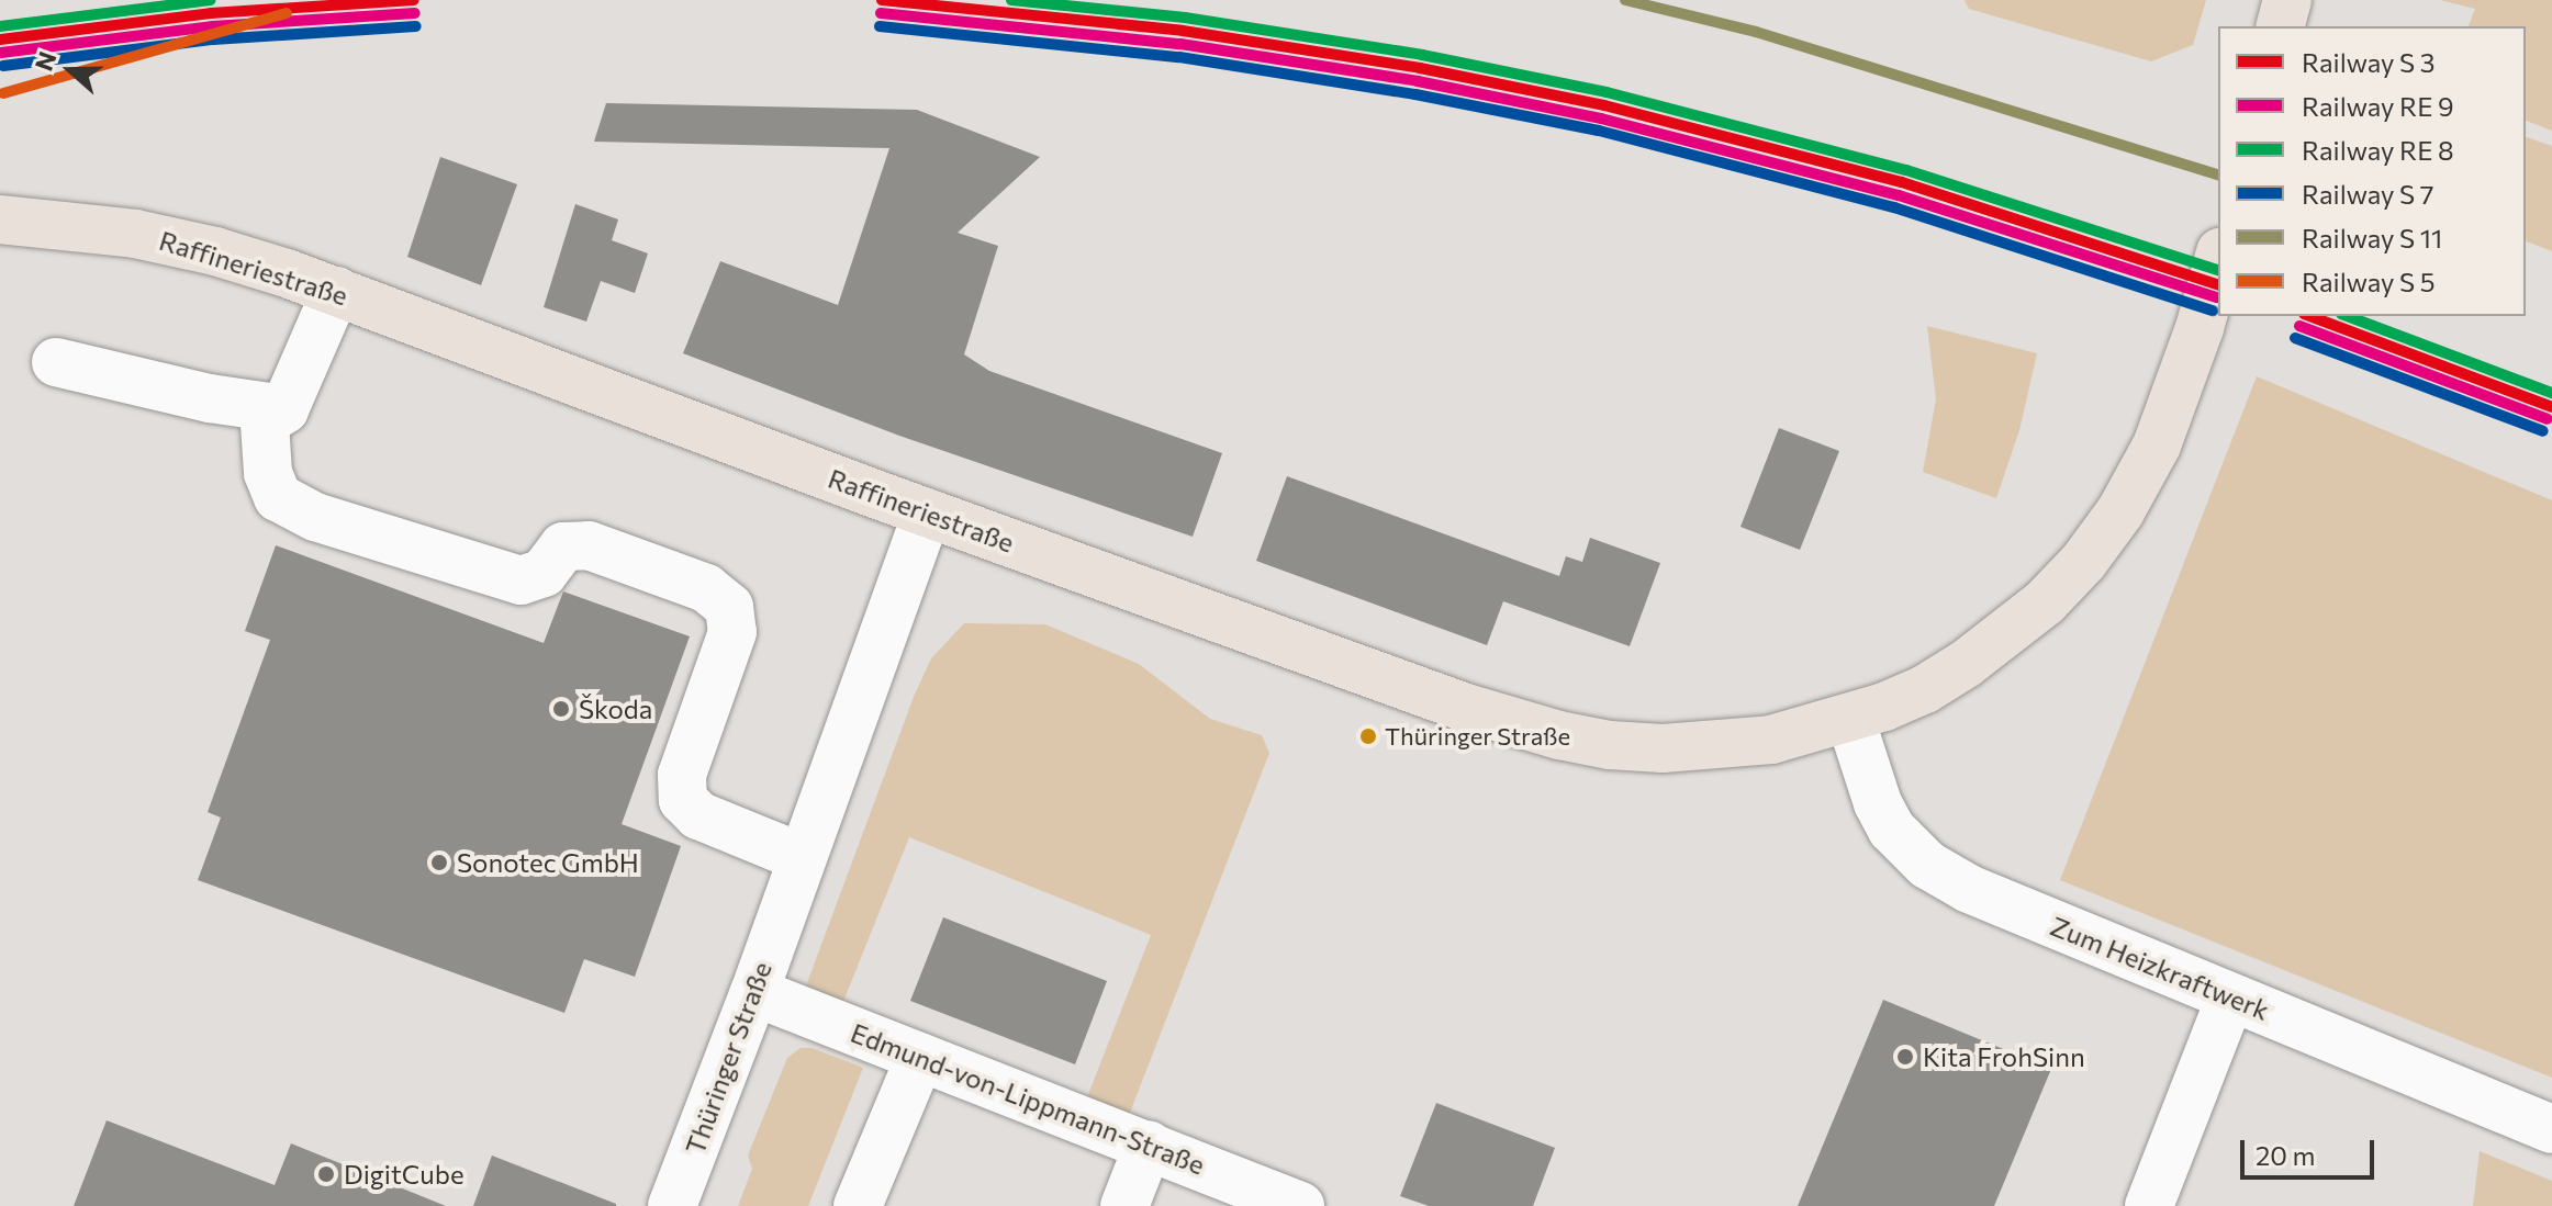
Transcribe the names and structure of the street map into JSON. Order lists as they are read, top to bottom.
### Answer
{
  "streets": {
    "main road": ["Raffineriestraße"],
    "street": ["Zum Heizkraftwerk", "Thüringer Straße", "Edmund-von-Lippmann-Straße"]
  },
  "crossings": [
    ["Raffineriestraße", "Zum Heizkraftwerk"],
    ["Raffineriestraße", "Thüringer Straße"],
    ["Thüringer Straße", "Edmund-von-Lippmann-Straße"]
  ],
  "places": [
    "Škoda",
    "Thüringer Straße",
    "Sonotec GmbH",
    "Kita FrohSinn",
    "DigitCube"
  ],
  "legend": [
    "Railway S 3",
    "Railway RE 9",
    "Railway RE 8",
    "Railway S 7",
    "Railway S 11",
    "Railway S 5"
  ],
  "scale_bar": "20 m",
  "north": "left"
}
